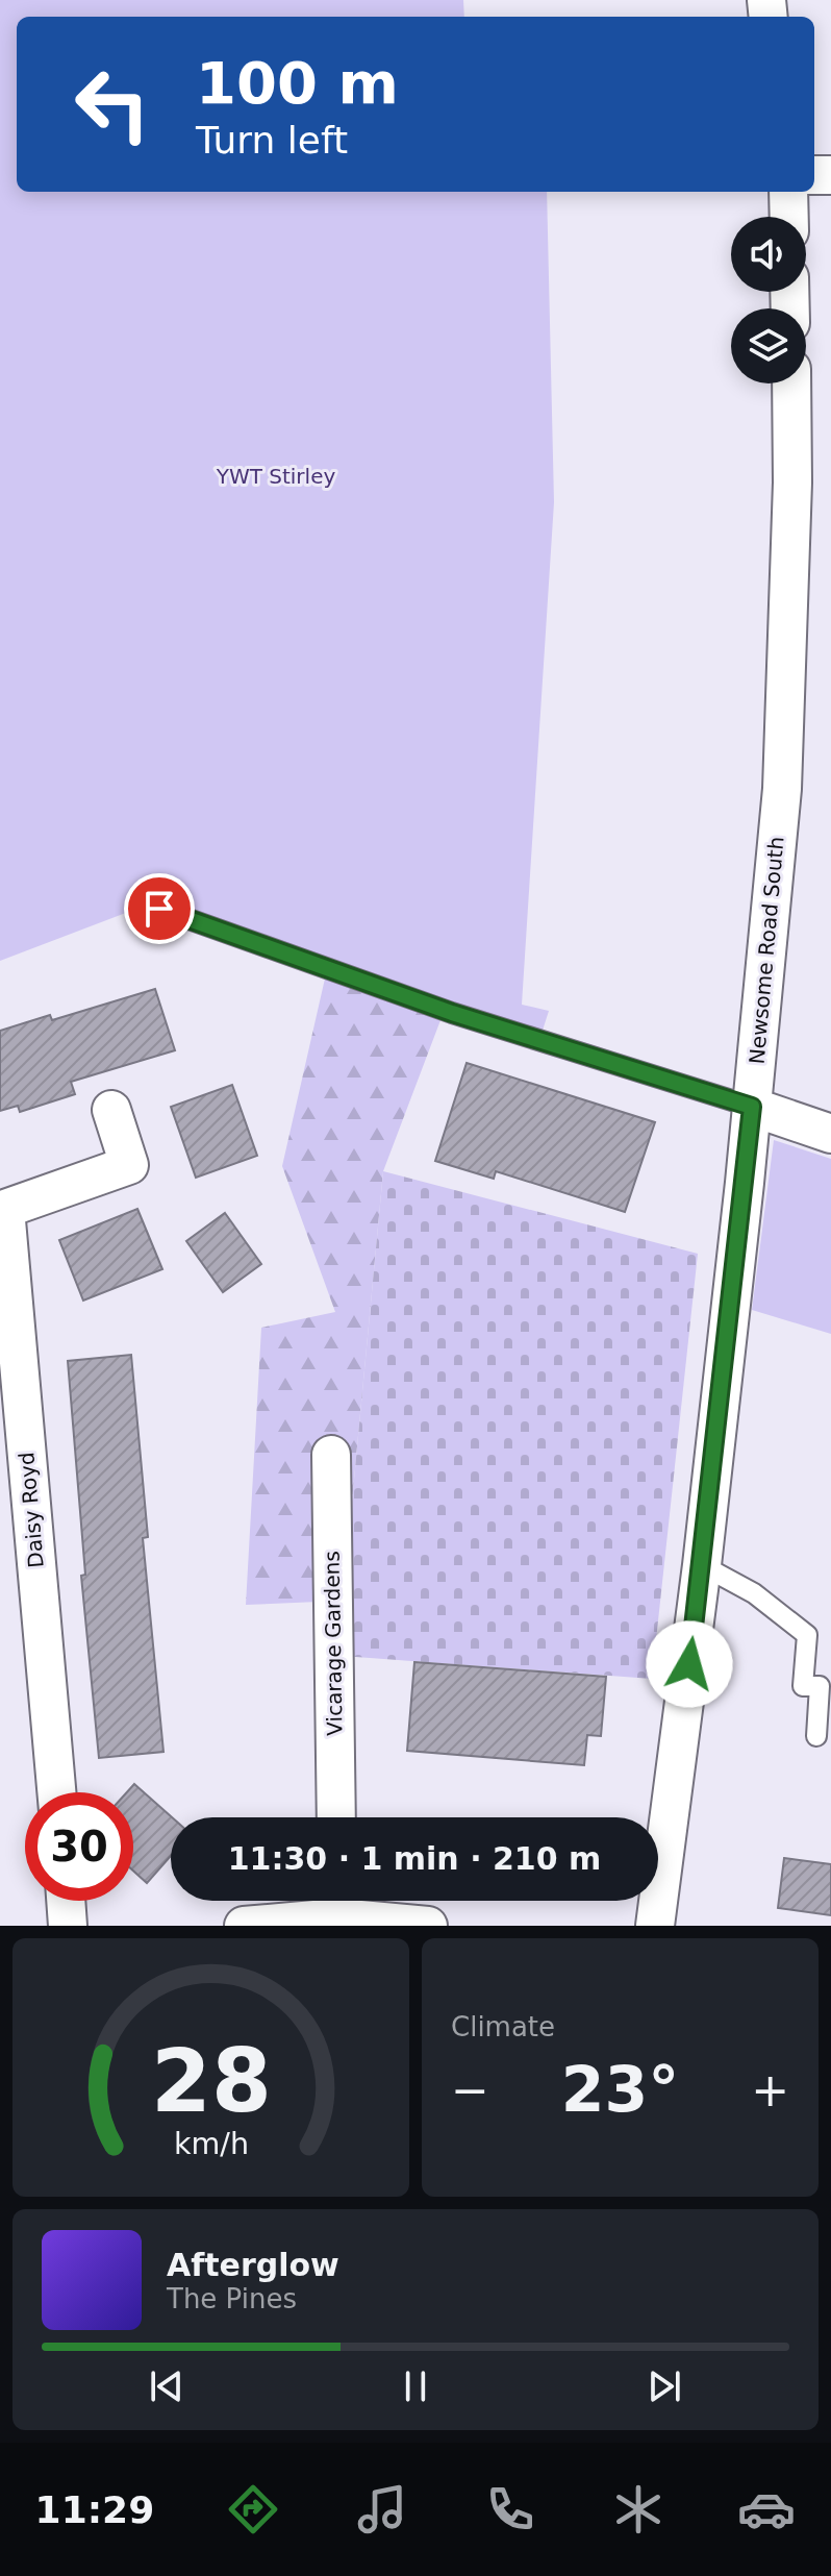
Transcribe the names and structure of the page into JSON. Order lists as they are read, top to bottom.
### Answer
{
  "streets": {
    "street": ["Newsome Road South", "Daisy Royd", "Vicarage Gardens"]
  },
  "parks": ["YWT Stirley"],
  "page": {
    "turn": ["100 m", "Turn left"],
    "limit": "30",
    "trip": "11:30 · 1 min · 210 m",
    "tile": "Climate",
    "heat": ["−", "23°", "+"],
    "song": ["Afterglow", "The Pines"],
    "tabs": "11:29",
    "gauge": ["28", "km/h"]
  }
}
